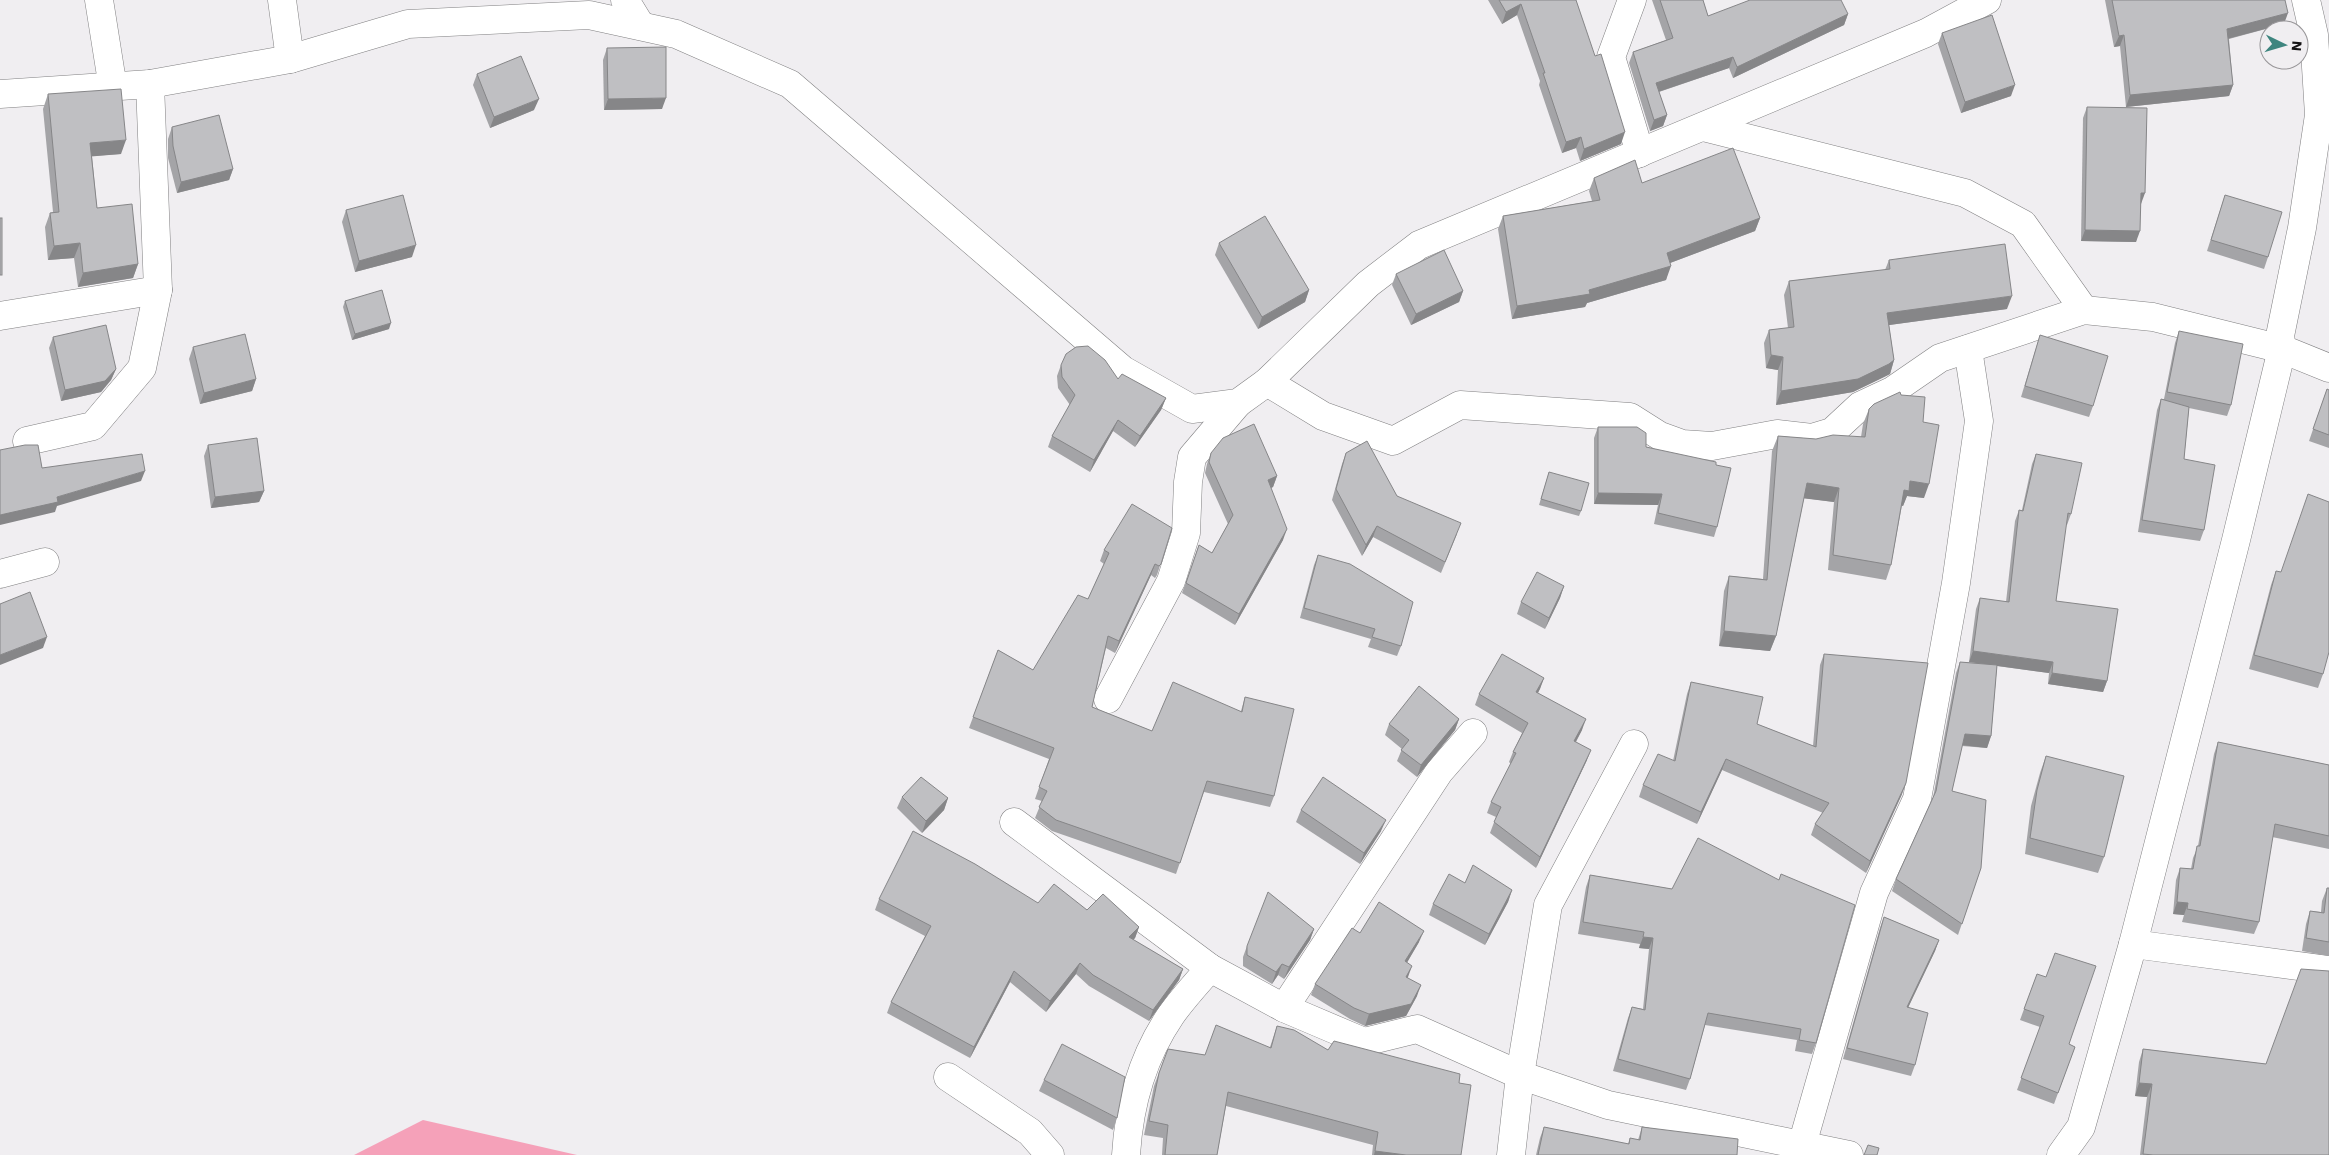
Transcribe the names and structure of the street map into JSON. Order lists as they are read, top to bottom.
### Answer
{
  "north": "right"
}
